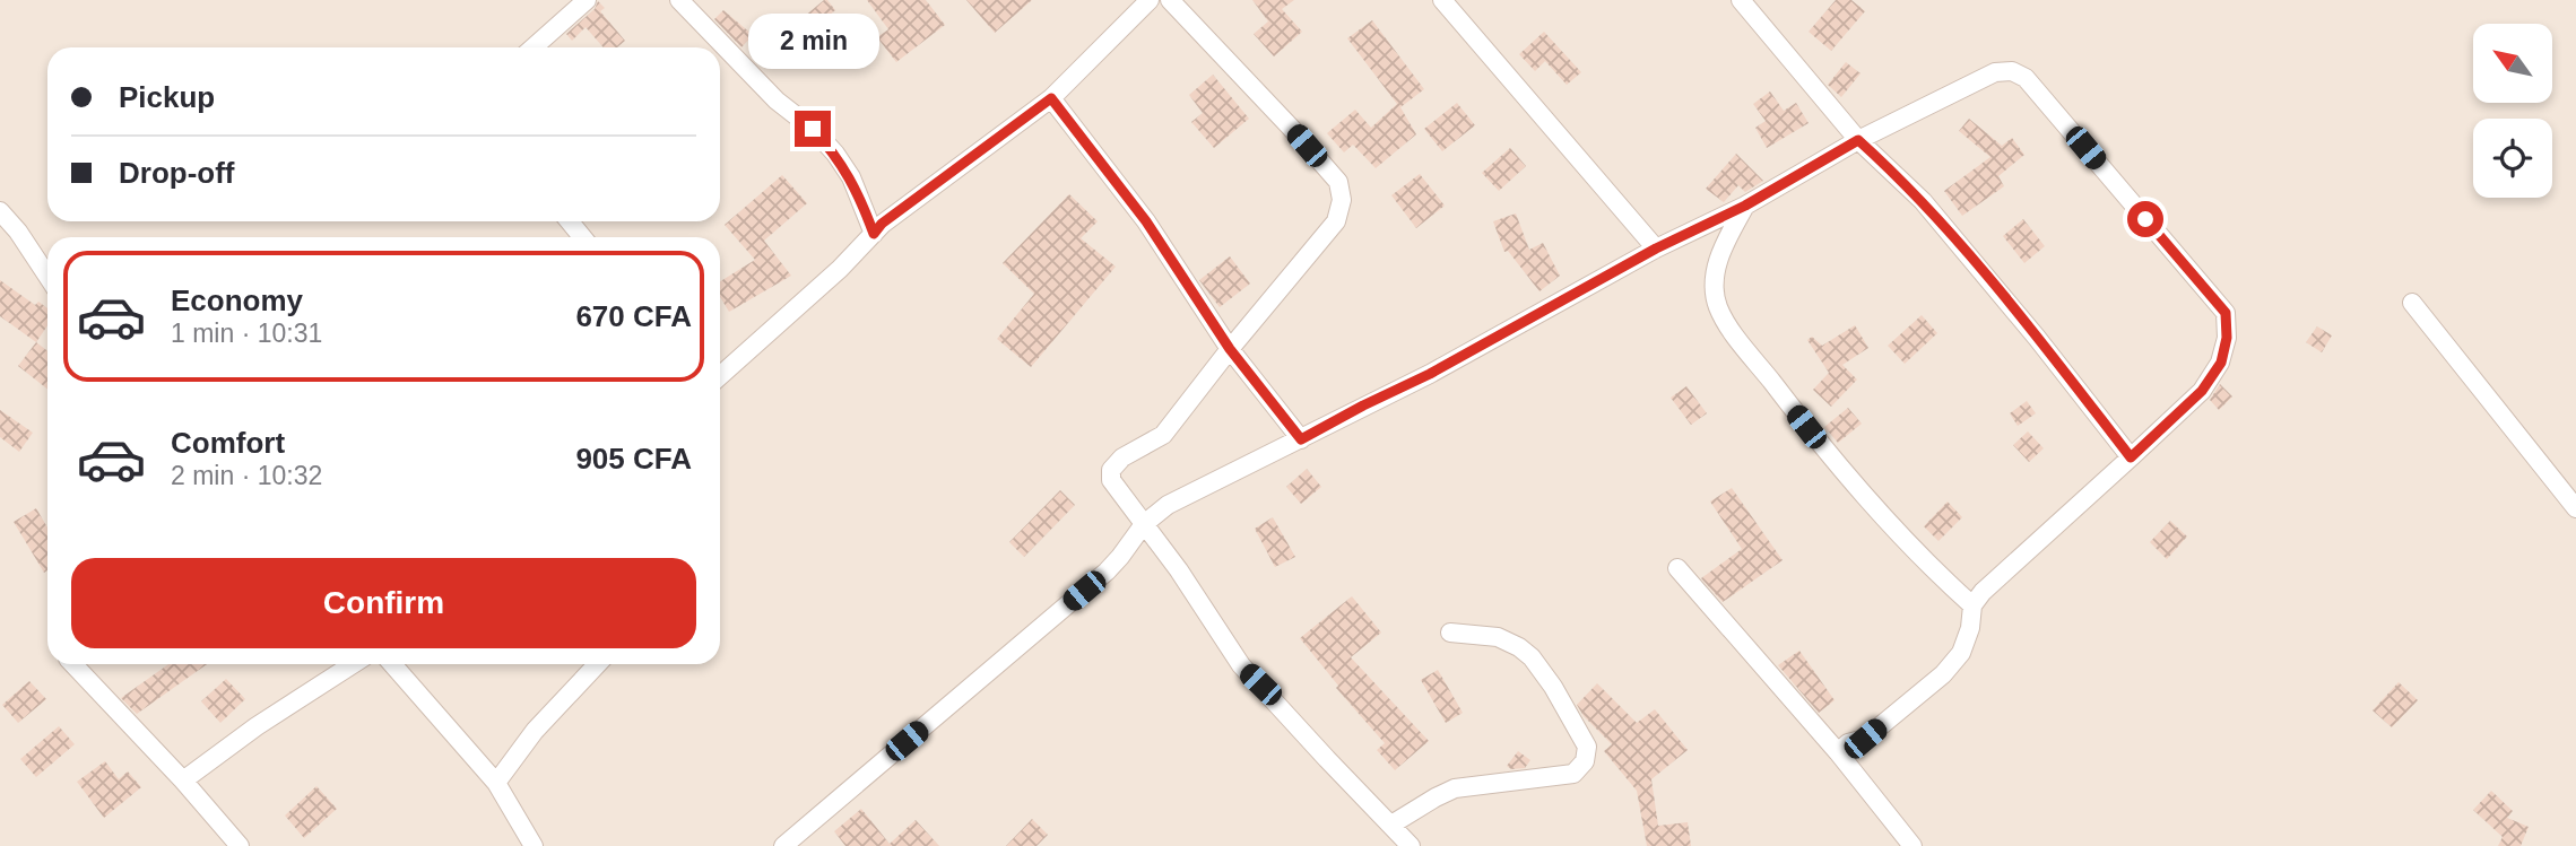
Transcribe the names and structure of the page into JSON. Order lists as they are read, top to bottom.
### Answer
{
  "north": "top left",
  "page": {
    "bubble": "2 min",
    "banner": ["Pickup", "Drop-off"],
    "list": [
      {
        "name": "Economy",
        "note": "1 min · 10:31",
        "value": "670 CFA"
      },
      {
        "name": "Comfort",
        "note": "2 min · 10:32",
        "value": "905 CFA"
      }
    ],
    "buttons": "Confirm"
  }
}
